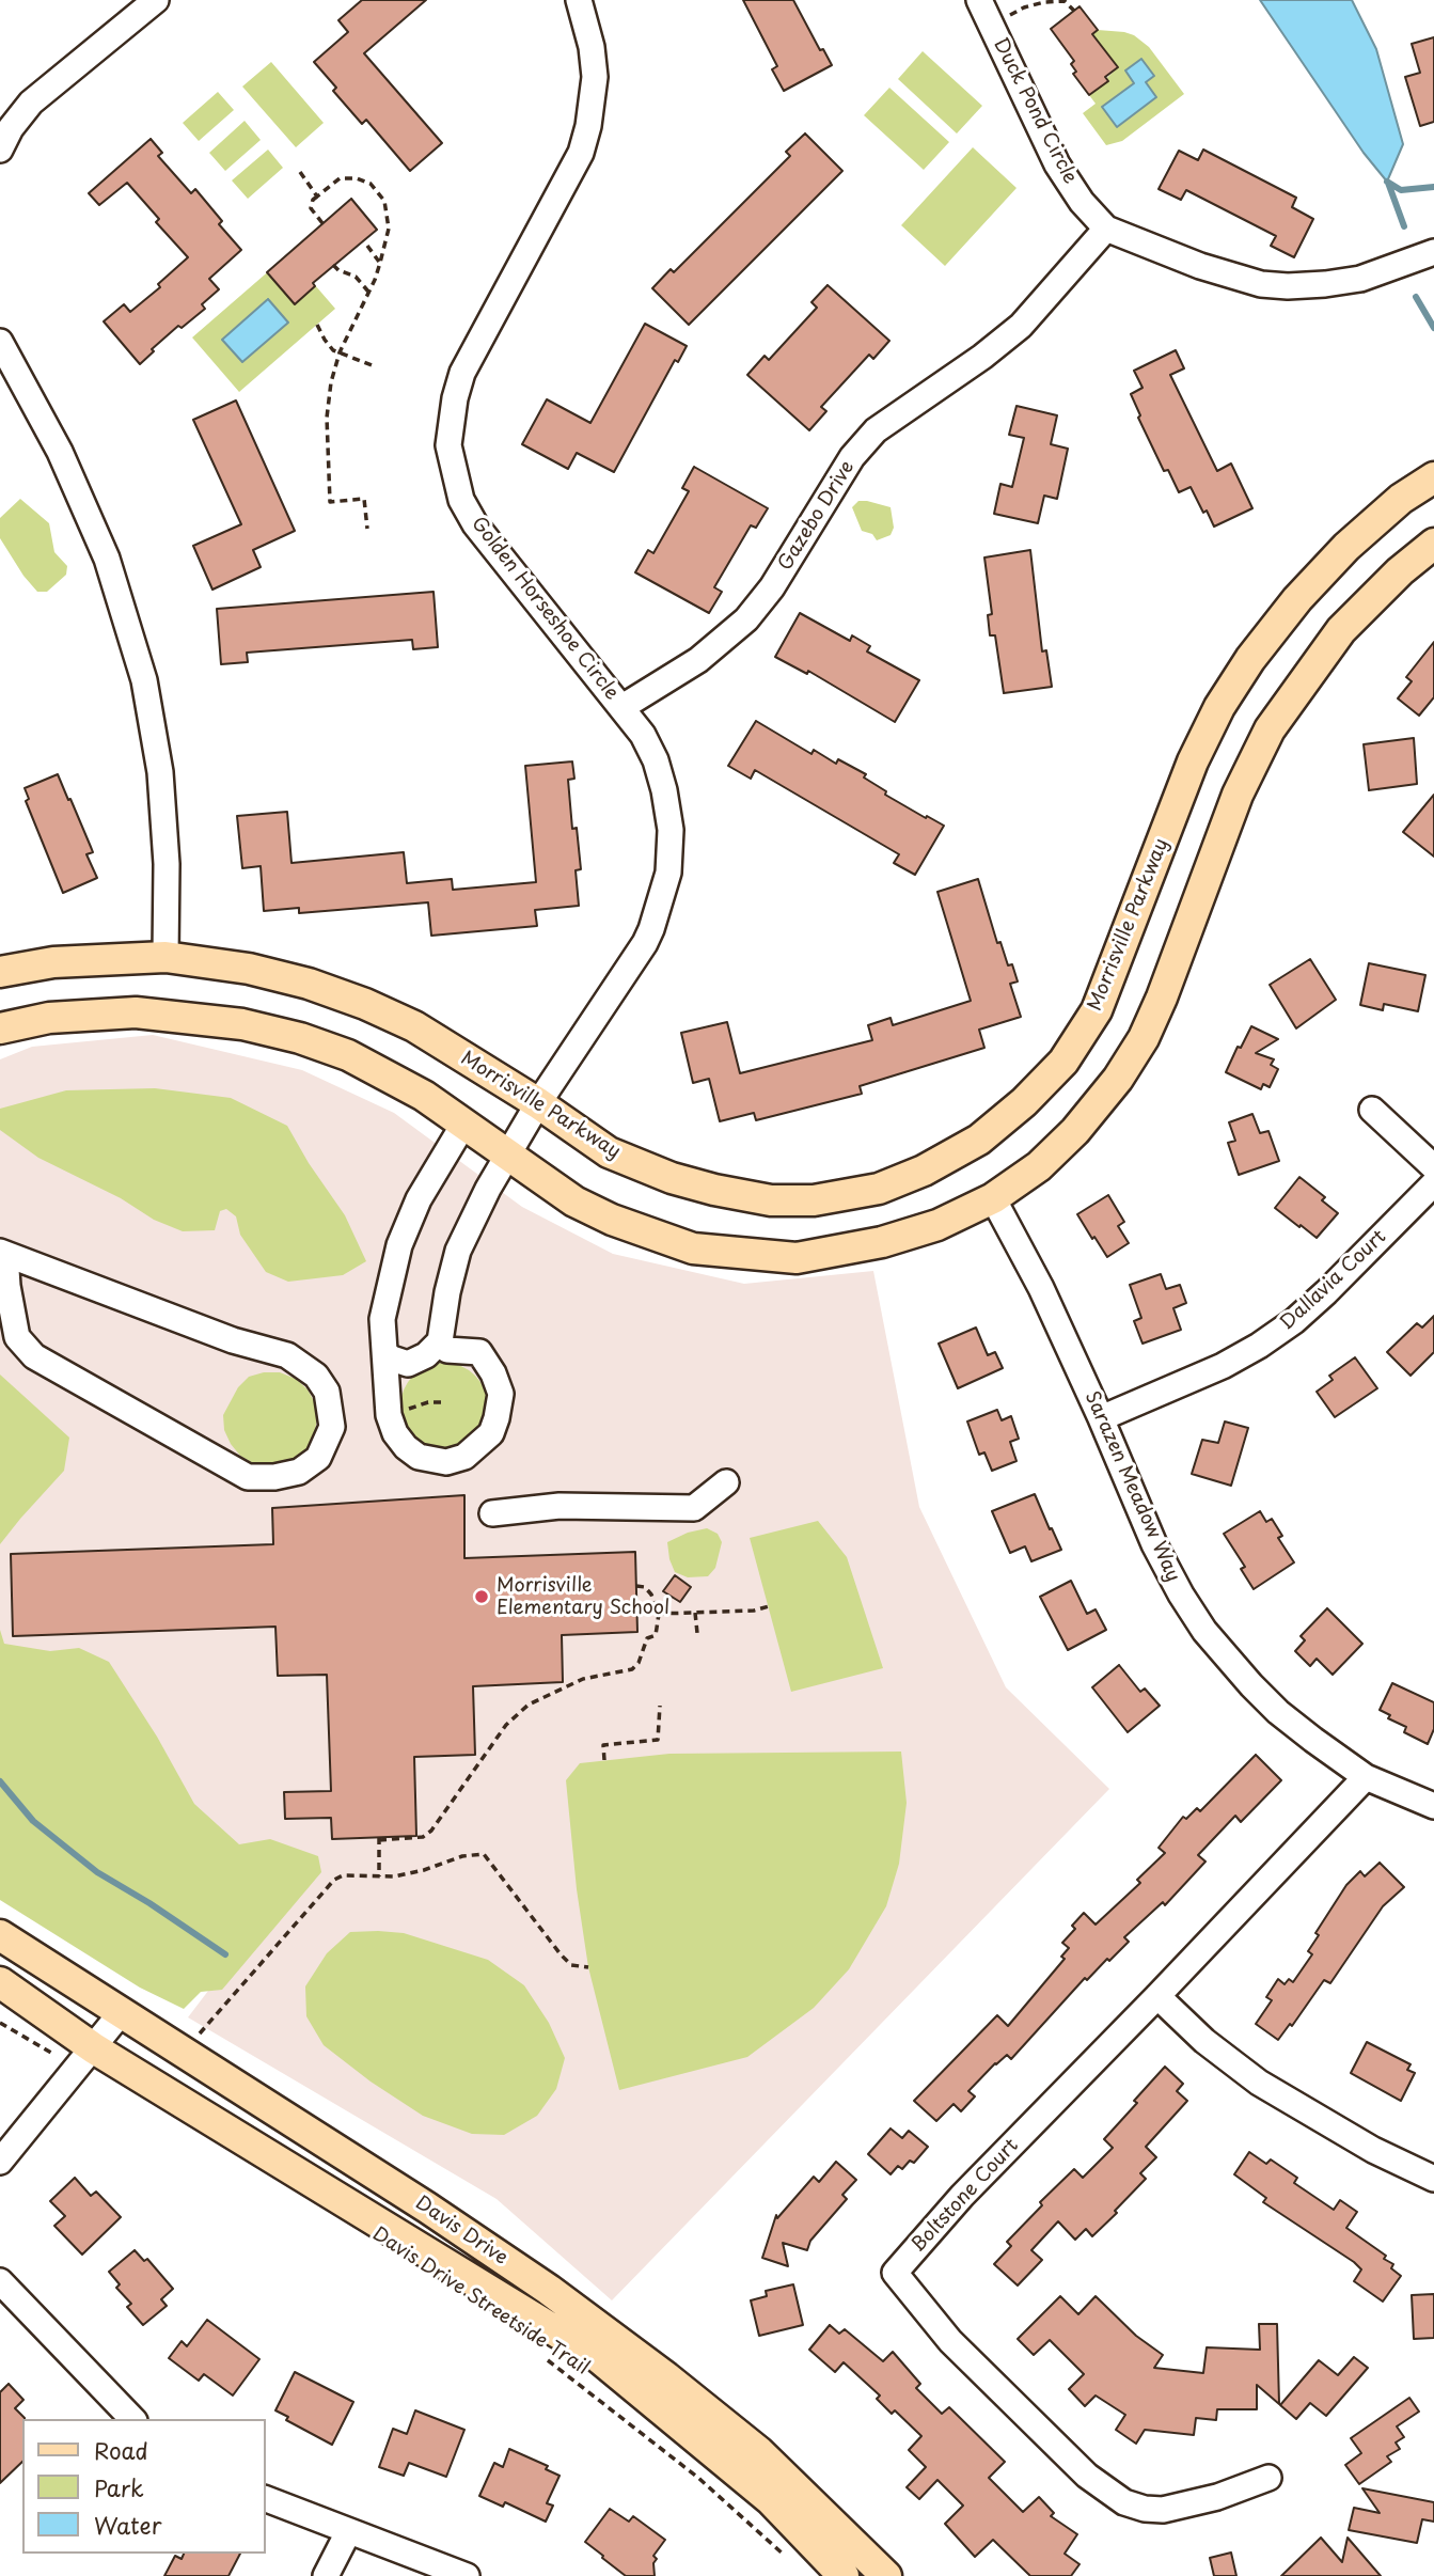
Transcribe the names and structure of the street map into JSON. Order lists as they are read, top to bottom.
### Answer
{
  "streets": {
    "main road": ["Morrisville Parkway", "Davis Drive"],
    "street": [
      "Duck Pond Circle",
      "Gazebo Drive",
      "Golden Horseshoe Circle",
      "Dallavia Court",
      "Sarazen Meadow Way",
      "Boltstone Court"
    ],
    "path": ["Davis Drive Streetside Trail"]
  },
  "crossings": [
    ["Duck Pond Circle", "Gazebo Drive"],
    ["Gazebo Drive", "Golden Horseshoe Circle"],
    ["Golden Horseshoe Circle", "Morrisville Parkway"],
    ["Dallavia Court", "Sarazen Meadow Way"],
    ["Sarazen Meadow Way", "Boltstone Court"]
  ],
  "places": ["Morrisville Elementary School"],
  "legend": ["Road", "Park", "Water"]
}
